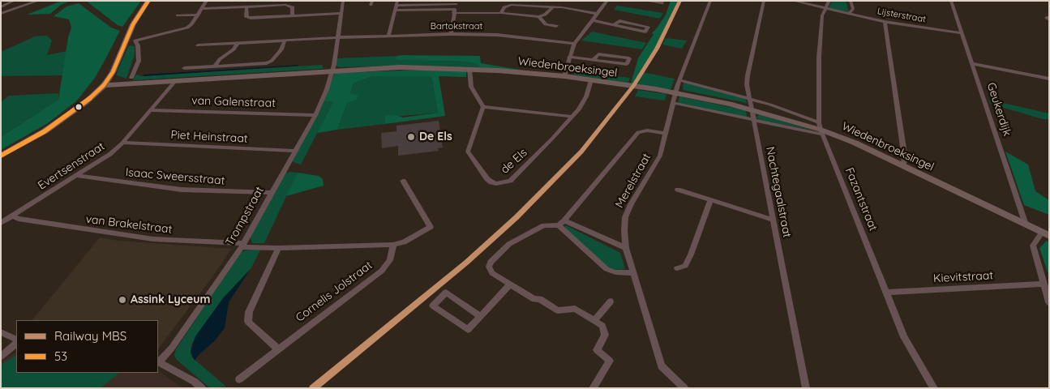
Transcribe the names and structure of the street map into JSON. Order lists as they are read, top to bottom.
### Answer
{
  "streets": {
    "street": [
      "Lijsterstraat",
      "Bartokstraat",
      "Wiedenbroeksingel",
      "van Galenstraat",
      "Geukerdijk",
      "Piet Heinstraat",
      "de Els",
      "Evertsenstraat",
      "Isaac Sweersstraat",
      "Merelstraat",
      "Nachtegaalstraat",
      "Fazantstraat",
      "Trompstraat",
      "van Brakelstraat",
      "Kievitstraat",
      "Cornelis Jolstraat"
    ]
  },
  "crossings": [
    ["Lijsterstraat", "Geukerdijk"],
    ["Lijsterstraat", "Fazantstraat"],
    ["Bartokstraat", "Trompstraat"],
    ["Wiedenbroeksingel", "Geukerdijk"],
    ["Wiedenbroeksingel", "de Els"],
    ["Wiedenbroeksingel", "Evertsenstraat"],
    ["Wiedenbroeksingel", "Merelstraat"],
    ["Wiedenbroeksingel", "Nachtegaalstraat"],
    ["Wiedenbroeksingel", "Fazantstraat"],
    ["Wiedenbroeksingel", "Trompstraat"],
    ["van Galenstraat", "Evertsenstraat"],
    ["van Galenstraat", "Trompstraat"],
    ["Piet Heinstraat", "Evertsenstraat"],
    ["Piet Heinstraat", "Trompstraat"],
    ["Evertsenstraat", "Isaac Sweersstraat"],
    ["Evertsenstraat", "van Brakelstraat"],
    ["Isaac Sweersstraat", "Trompstraat"],
    ["Fazantstraat", "Kievitstraat"],
    ["Trompstraat", "van Brakelstraat"],
    ["Trompstraat", "Cornelis Jolstraat"],
    ["van Brakelstraat", "Cornelis Jolstraat"]
  ],
  "places": ["De Els", "Assink Lyceum"],
  "lines": ["rail line MBS", "transit line 53"],
  "legend": ["Railway MBS", "53"]
}
